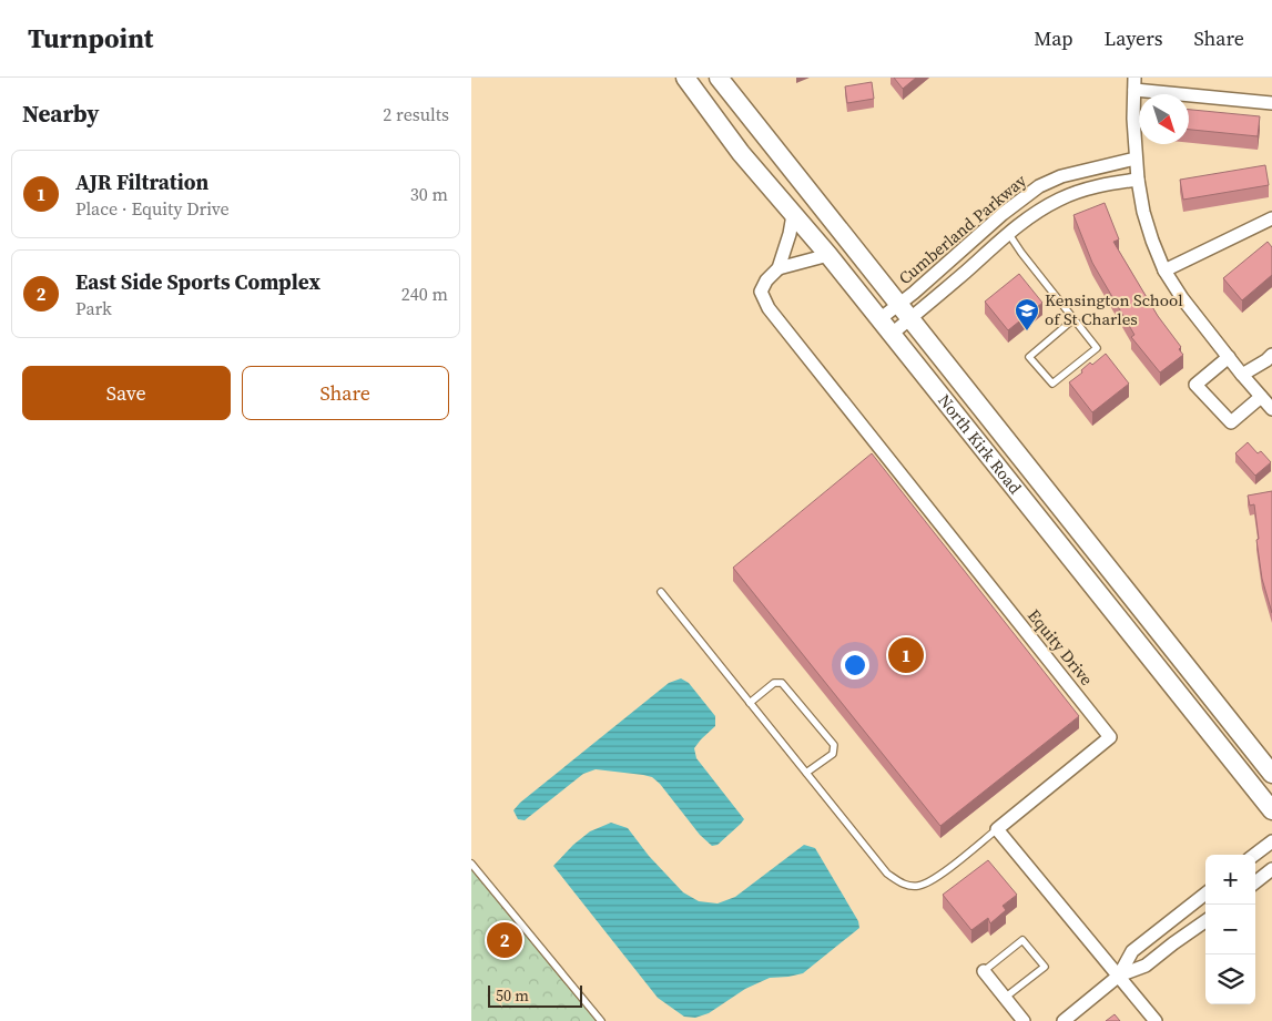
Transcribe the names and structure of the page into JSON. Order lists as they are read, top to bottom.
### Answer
{
  "streets": {
    "main road": ["North Kirk Road"],
    "street": ["Cumberland Parkway", "Equity Drive"]
  },
  "crossings": [
    ["Cumberland Parkway", "North Kirk Road"],
    ["North Kirk Road", "Equity Drive"]
  ],
  "places": {
    "school or university": ["Kensington School of St Charles"]
  },
  "scale_bar": "50 m",
  "north": "bottom right",
  "page": {
    "header": "Turnpoint",
    "nav": ["Map", "Layers", "Share"],
    "heading": ["Nearby", "2 results"],
    "list": [
      {
        "mark": "1",
        "name": "AJR Filtration",
        "note": "Place · Equity Drive",
        "value": "30 m"
      },
      {
        "mark": "2",
        "name": "East Side Sports Complex",
        "note": "Park",
        "value": "240 m"
      }
    ],
    "buttons": ["Save", "Share"],
    "pins": ["1", "2"],
    "map_buttons": ["+", "−"],
    "scale": "50 m"
  }
}
